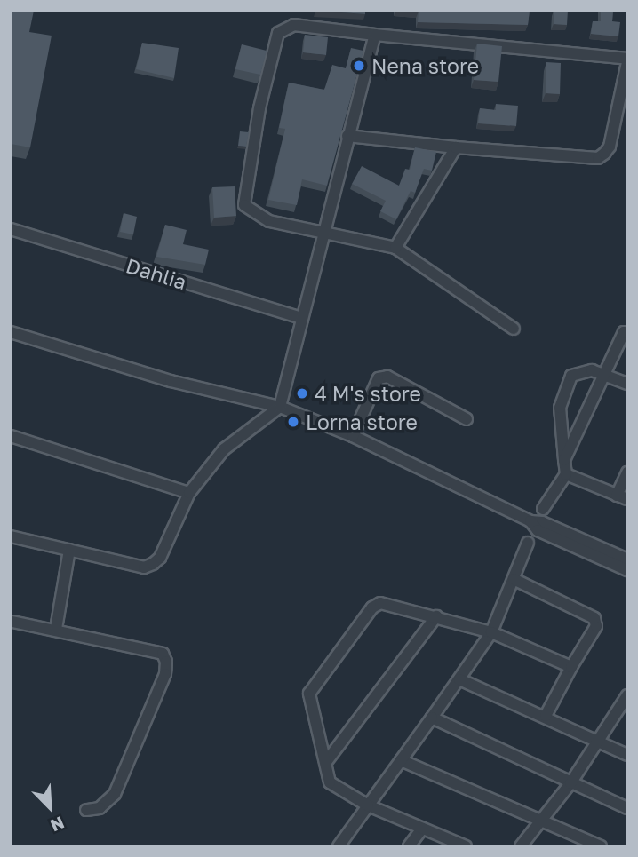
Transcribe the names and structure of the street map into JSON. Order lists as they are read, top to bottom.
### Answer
{
  "streets": {
    "street": ["Dahlia"]
  },
  "places": ["Nena store", "4 M's store", "Lorna store"],
  "north": "bottom right"
}
